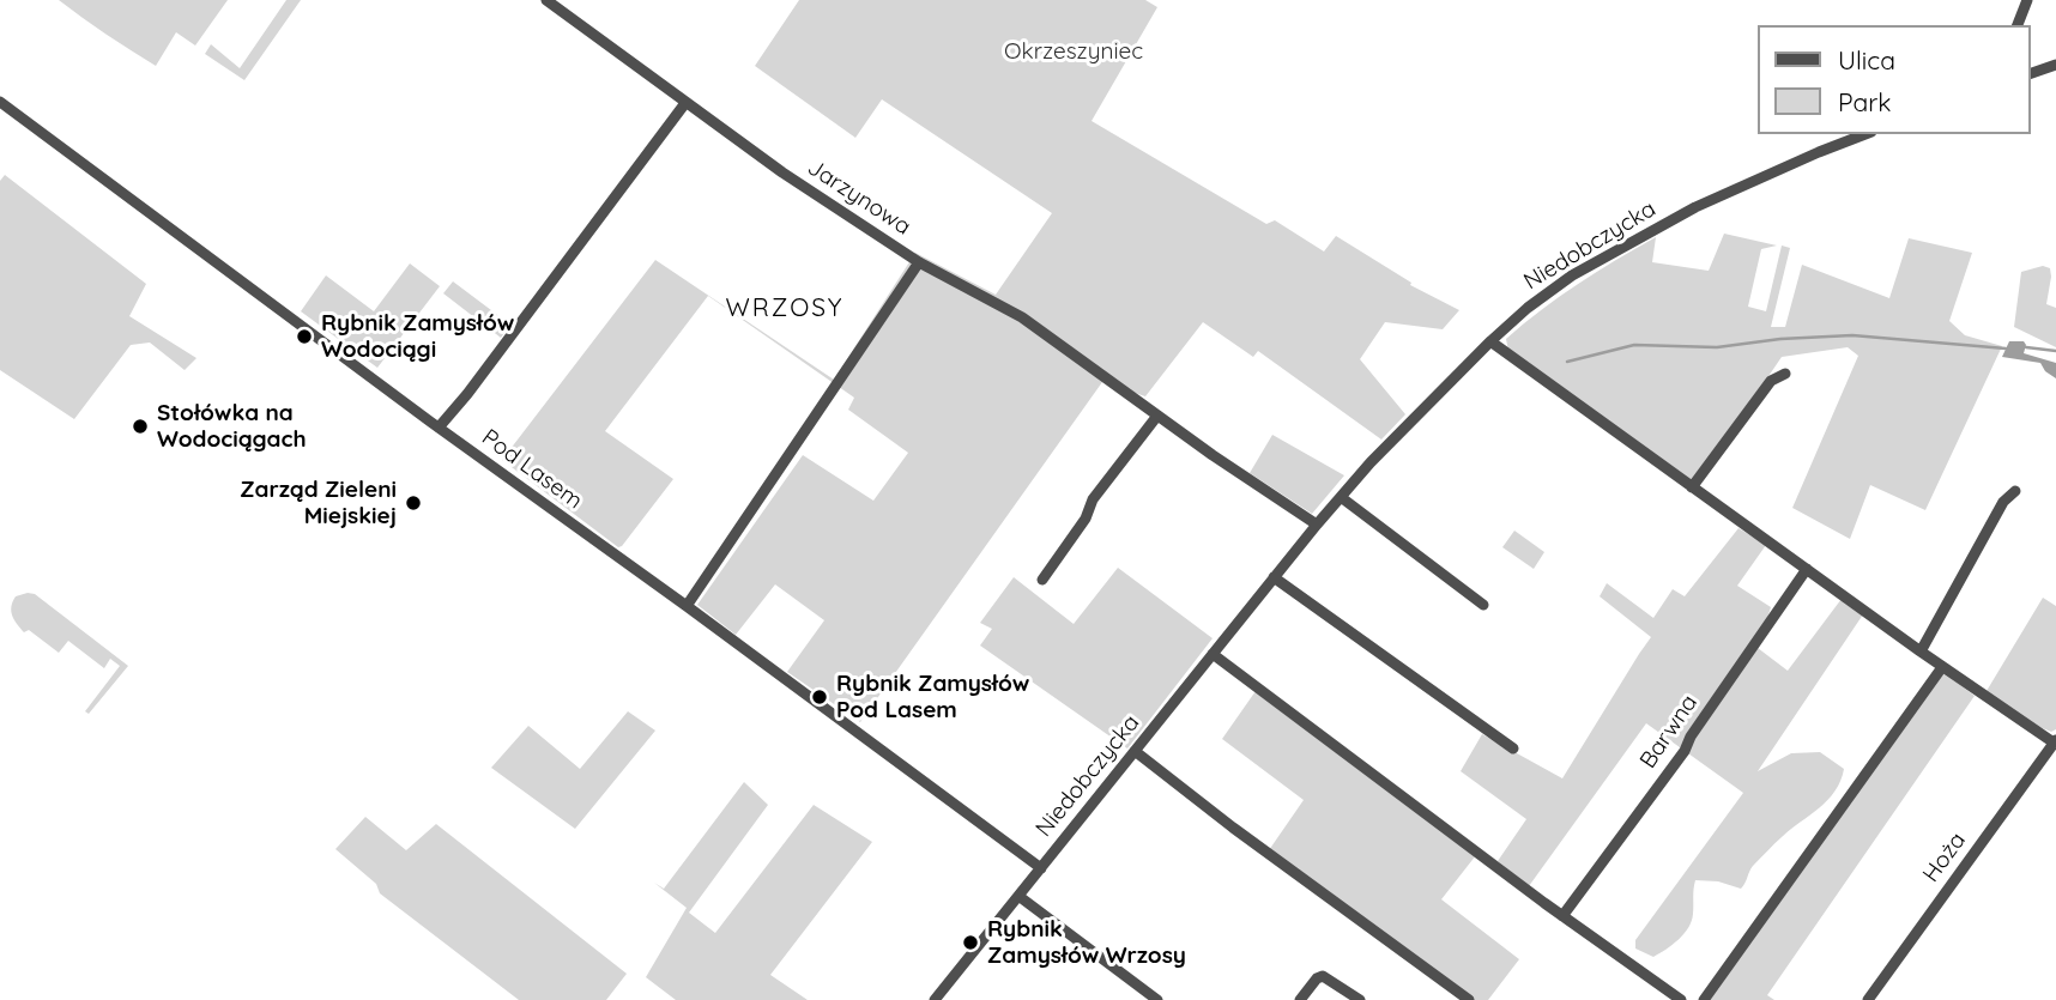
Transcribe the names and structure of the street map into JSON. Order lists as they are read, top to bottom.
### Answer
{
  "streets": {
    "street": [
      "Jarzynowa",
      "Niedobczycka",
      "Pod Lasem",
      "Barwna",
      "Hoża"
    ]
  },
  "crossings": [
    ["Jarzynowa", "Niedobczycka"],
    ["Niedobczycka", "Pod Lasem"]
  ],
  "districts": ["WRZOSY"],
  "parks": ["Okrzeszyniec"],
  "places": [
    "Rybnik Zamysłów Wodociągi",
    "Stołówka na Wodociągach",
    "Zarząd Zieleni Miejskiej",
    "Rybnik Zamysłów Pod Lasem",
    "Rybnik Zamysłów Wrzosy"
  ],
  "legend": ["Ulica", "Park"]
}
